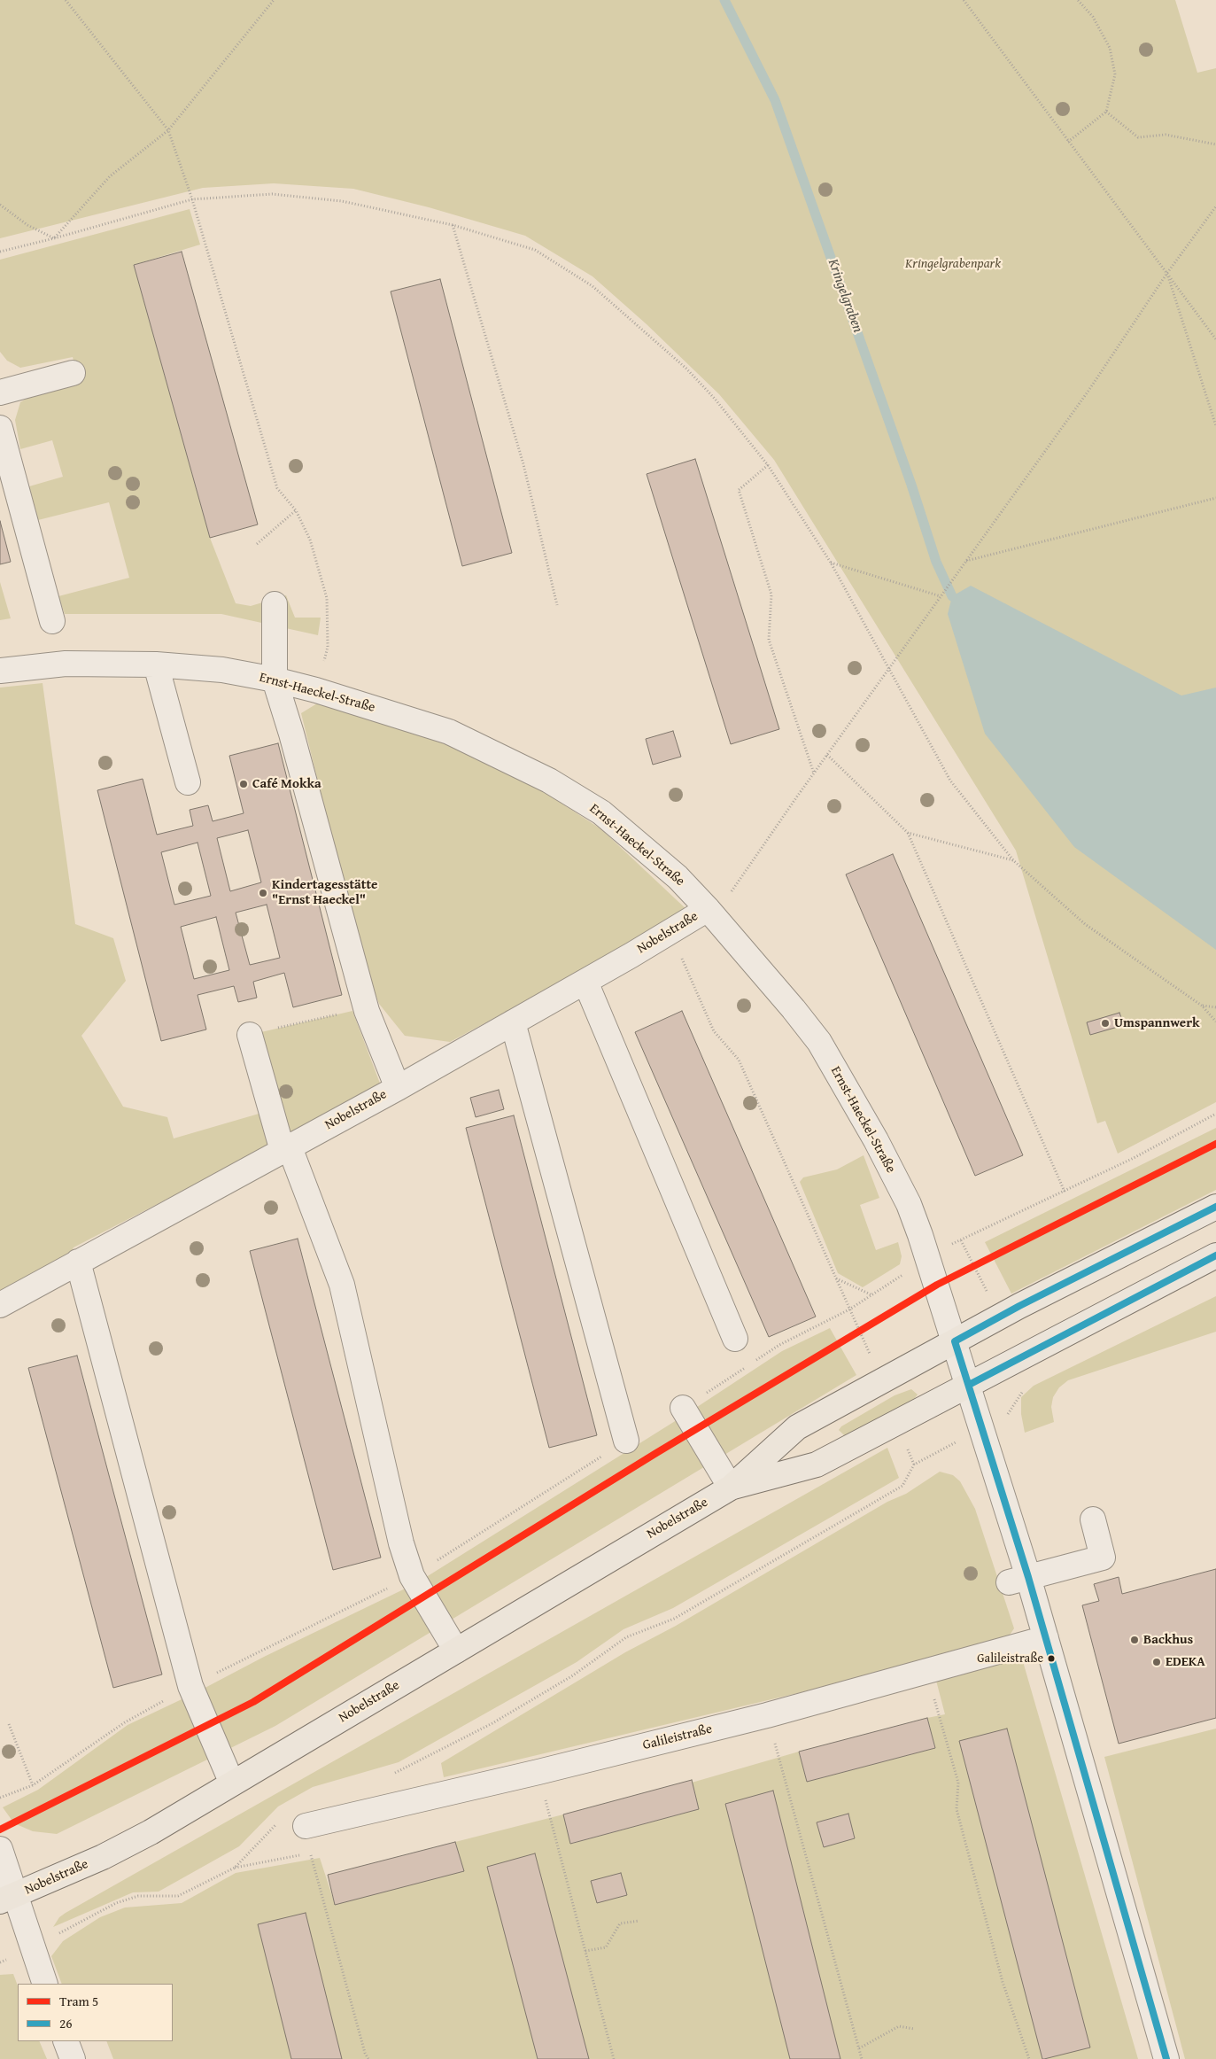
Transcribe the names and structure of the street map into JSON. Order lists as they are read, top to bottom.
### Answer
{
  "streets": {
    "main road": ["Nobelstraße"],
    "street": ["Ernst-Haeckel-Straße", "Galileistraße"]
  },
  "crossings": [
    ["Ernst-Haeckel-Straße", "Nobelstraße"],
    ["Ernst-Haeckel-Straße", "Galileistraße"]
  ],
  "water": ["Kringelgraben"],
  "parks": ["Kringelgrabenpark"],
  "places": [
    "Café Mokka",
    "Kindertagesstätte \"Ernst Haeckel\"",
    "Umspannwerk",
    "Backhus",
    "Galileistraße",
    "EDEKA"
  ],
  "lines": ["tram line 5", "transit line 26"],
  "legend": ["Tram 5", "26"]
}
